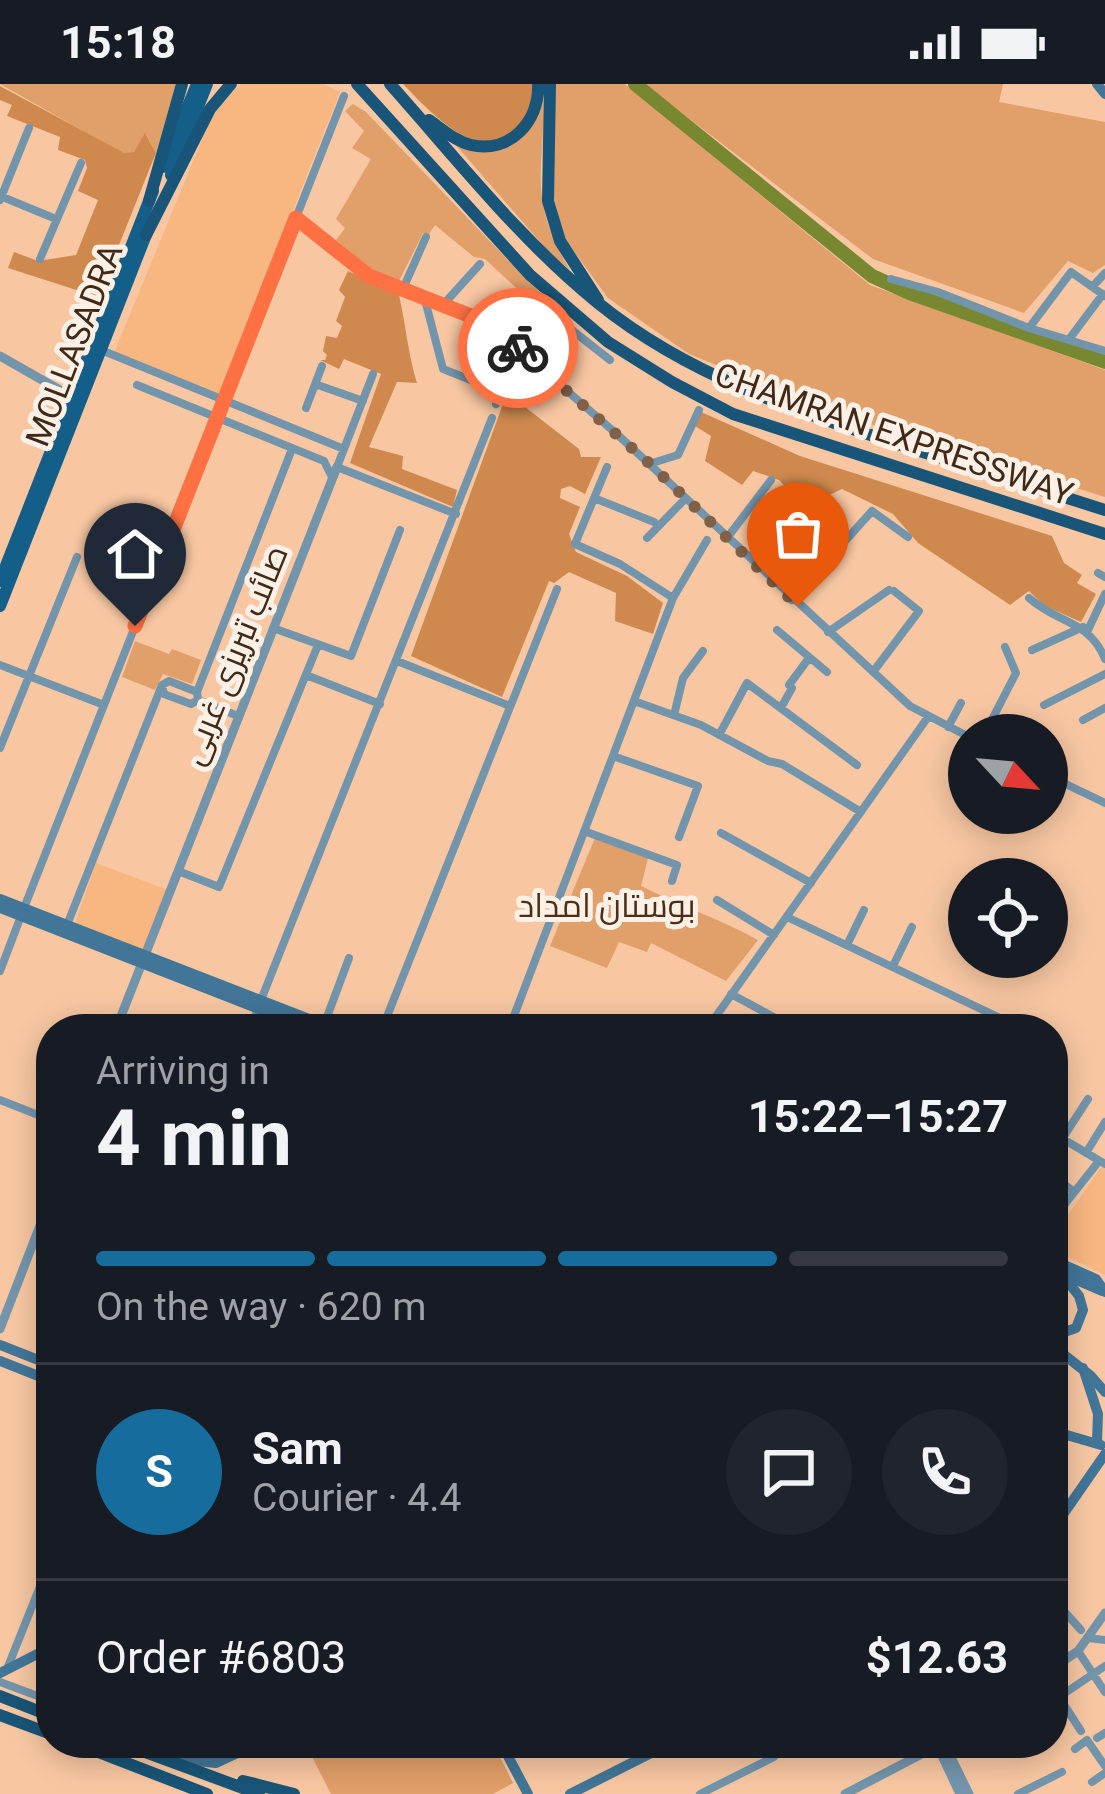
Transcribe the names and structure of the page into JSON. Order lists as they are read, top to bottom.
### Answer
{
  "streets": {
    "highway": ["CHAMRAN EXPRESSWAY"],
    "main road": ["MOLLASADRA"],
    "street": ["صائب تبریزی غربی"]
  },
  "parks": ["بوستان امداد"],
  "north": "bottom right",
  "page": {
    "status": "15:18",
    "heading": ["4 min", "Arriving in", "15:22–15:27"],
    "panel": [
      "Sam",
      "Courier · 4.4",
      "Order #6803",
      "$12.63"
    ],
    "bar": "On the way · 620 m",
    "round": "S"
  }
}
